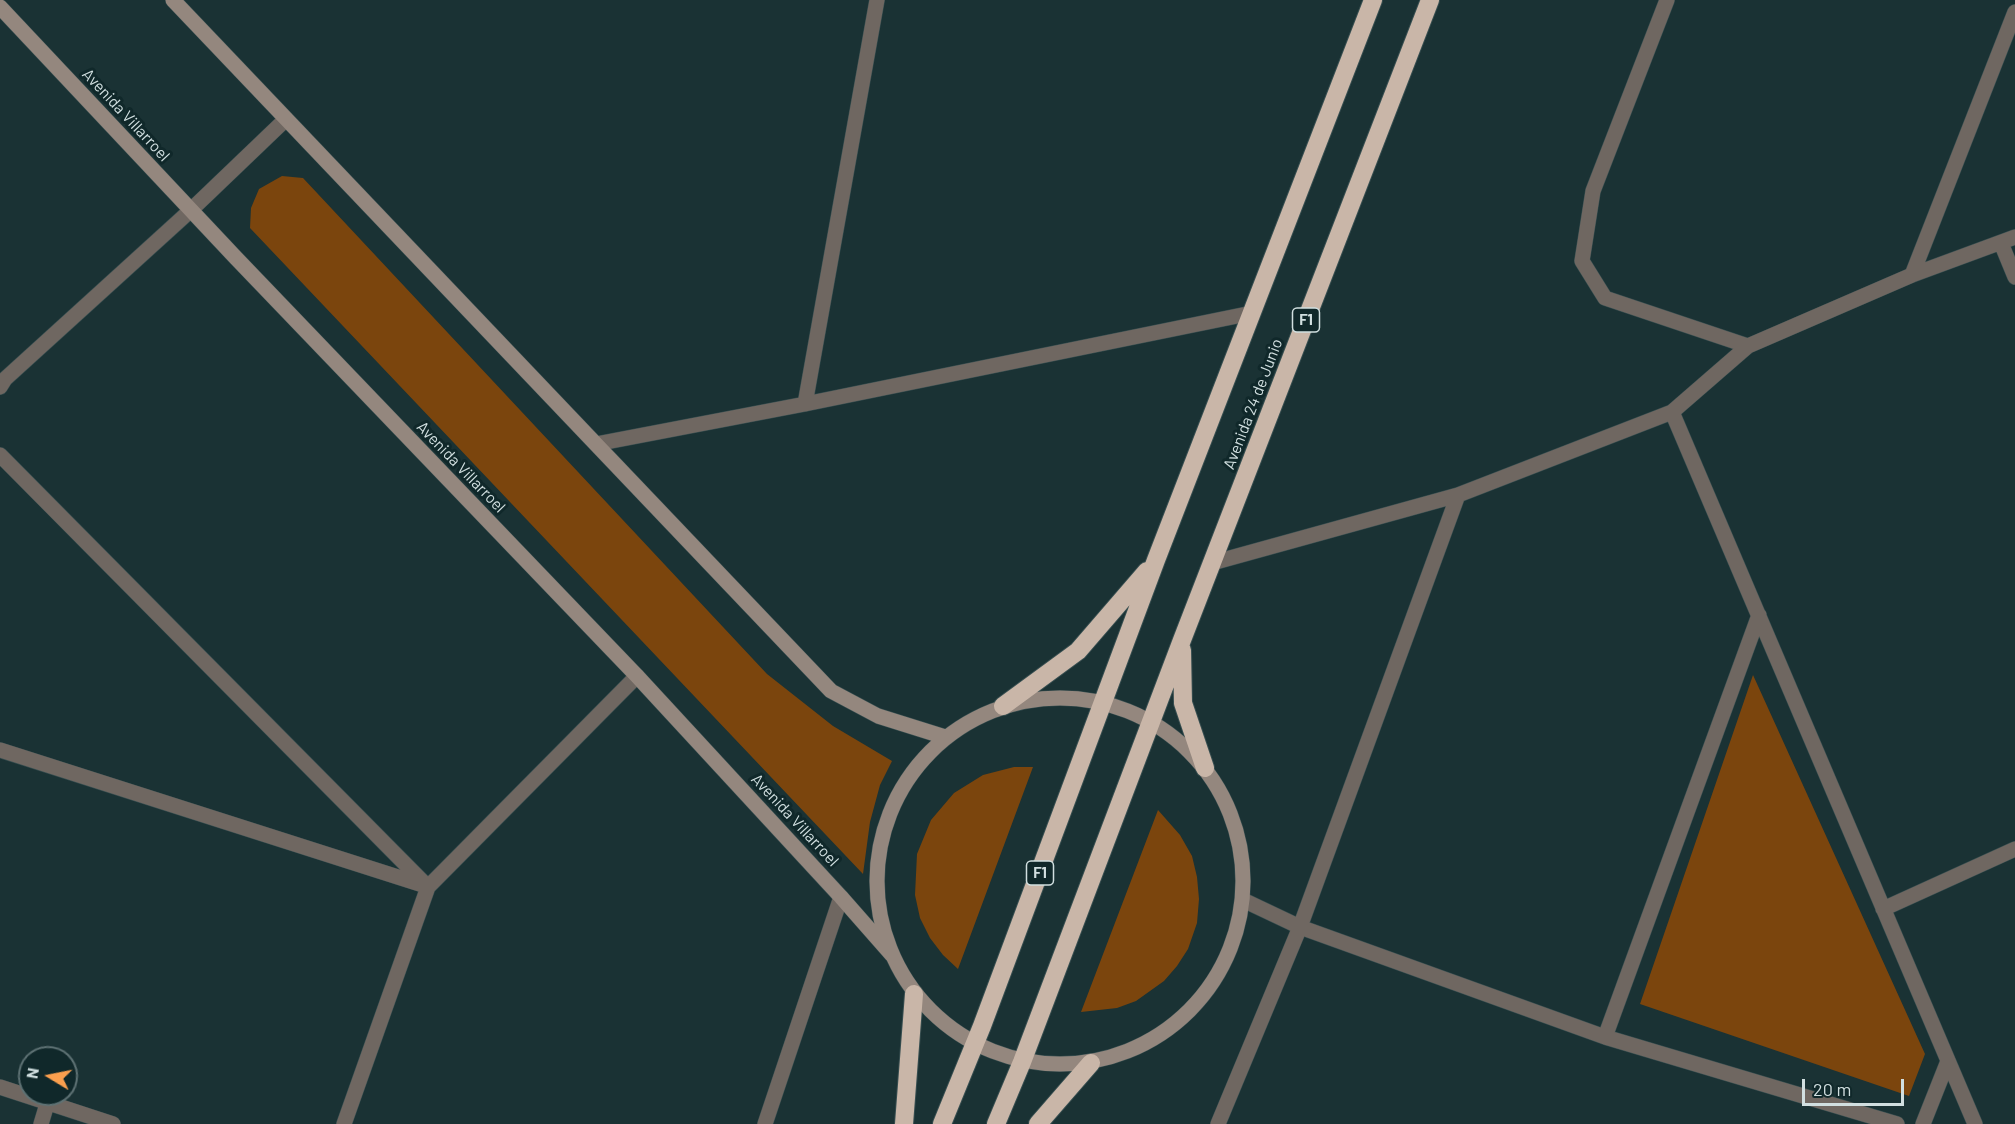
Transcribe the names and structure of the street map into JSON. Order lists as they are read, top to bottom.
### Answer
{
  "streets": {
    "highway": ["F1", "Avenida 24 de Junio"],
    "main road": ["Avenida Villarroel"]
  },
  "crossings": [
    ["F1", "Avenida 24 de Junio"]
  ],
  "scale_bar": "20 m",
  "north": "left"
}
